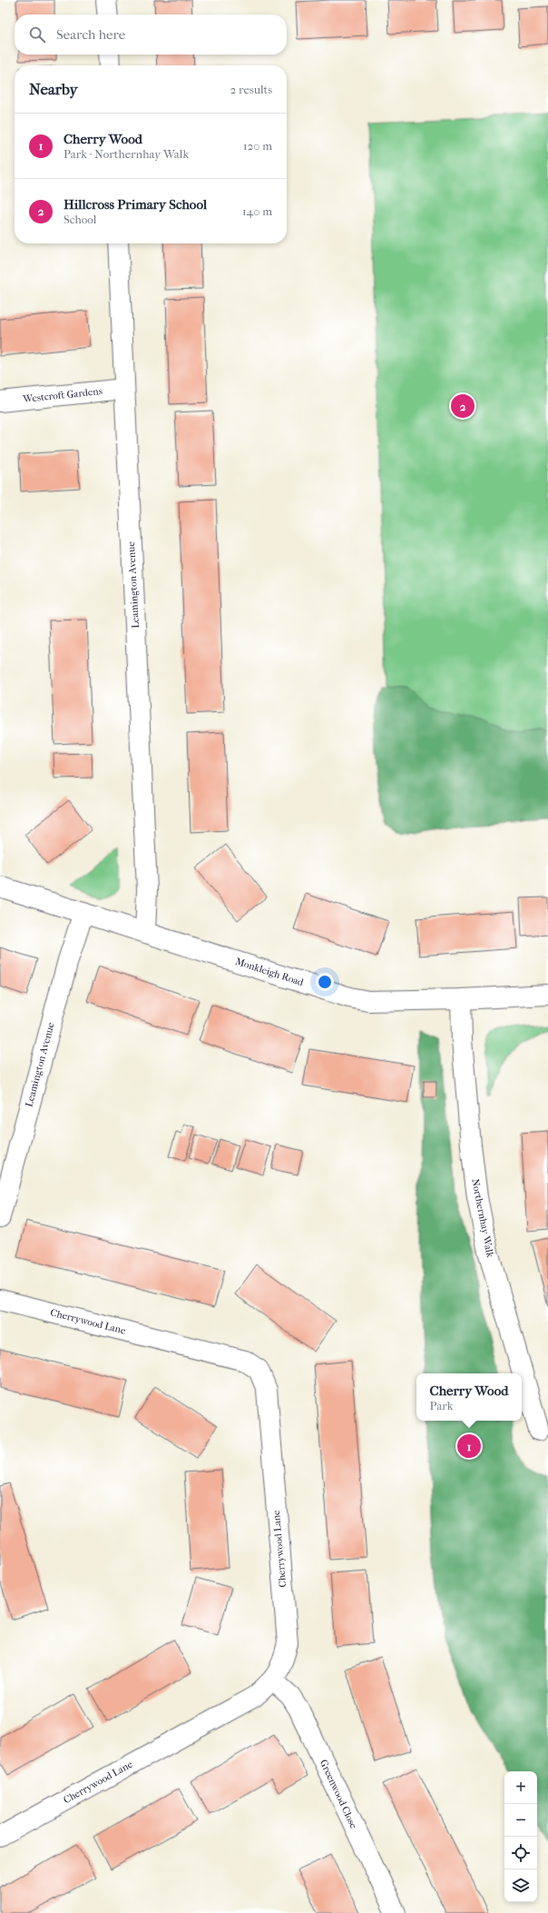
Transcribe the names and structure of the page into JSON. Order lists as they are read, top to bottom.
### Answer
{
  "streets": {
    "street": [
      "Westcroft Gardens",
      "Leamington Avenue",
      "Monkleigh Road",
      "Northernhay Walk",
      "Cherrywood Lane",
      "Greenwood Close"
    ]
  },
  "crossings": [
    ["Westcroft Gardens", "Leamington Avenue"],
    ["Leamington Avenue", "Monkleigh Road"],
    ["Monkleigh Road", "Northernhay Walk"],
    ["Cherrywood Lane", "Greenwood Close"]
  ],
  "page": {
    "search": "Search here",
    "heading": ["Nearby", "2 results"],
    "list": [
      {
        "mark": "1",
        "name": "Cherry Wood",
        "note": "Park · Northernhay Walk",
        "value": "120 m"
      },
      {
        "mark": "2",
        "name": "Hillcross Primary School",
        "note": "School",
        "value": "140 m"
      }
    ],
    "pins": ["2", "1"],
    "popup": ["Cherry Wood", "Park"],
    "map_buttons": ["+", "−"]
  }
}
